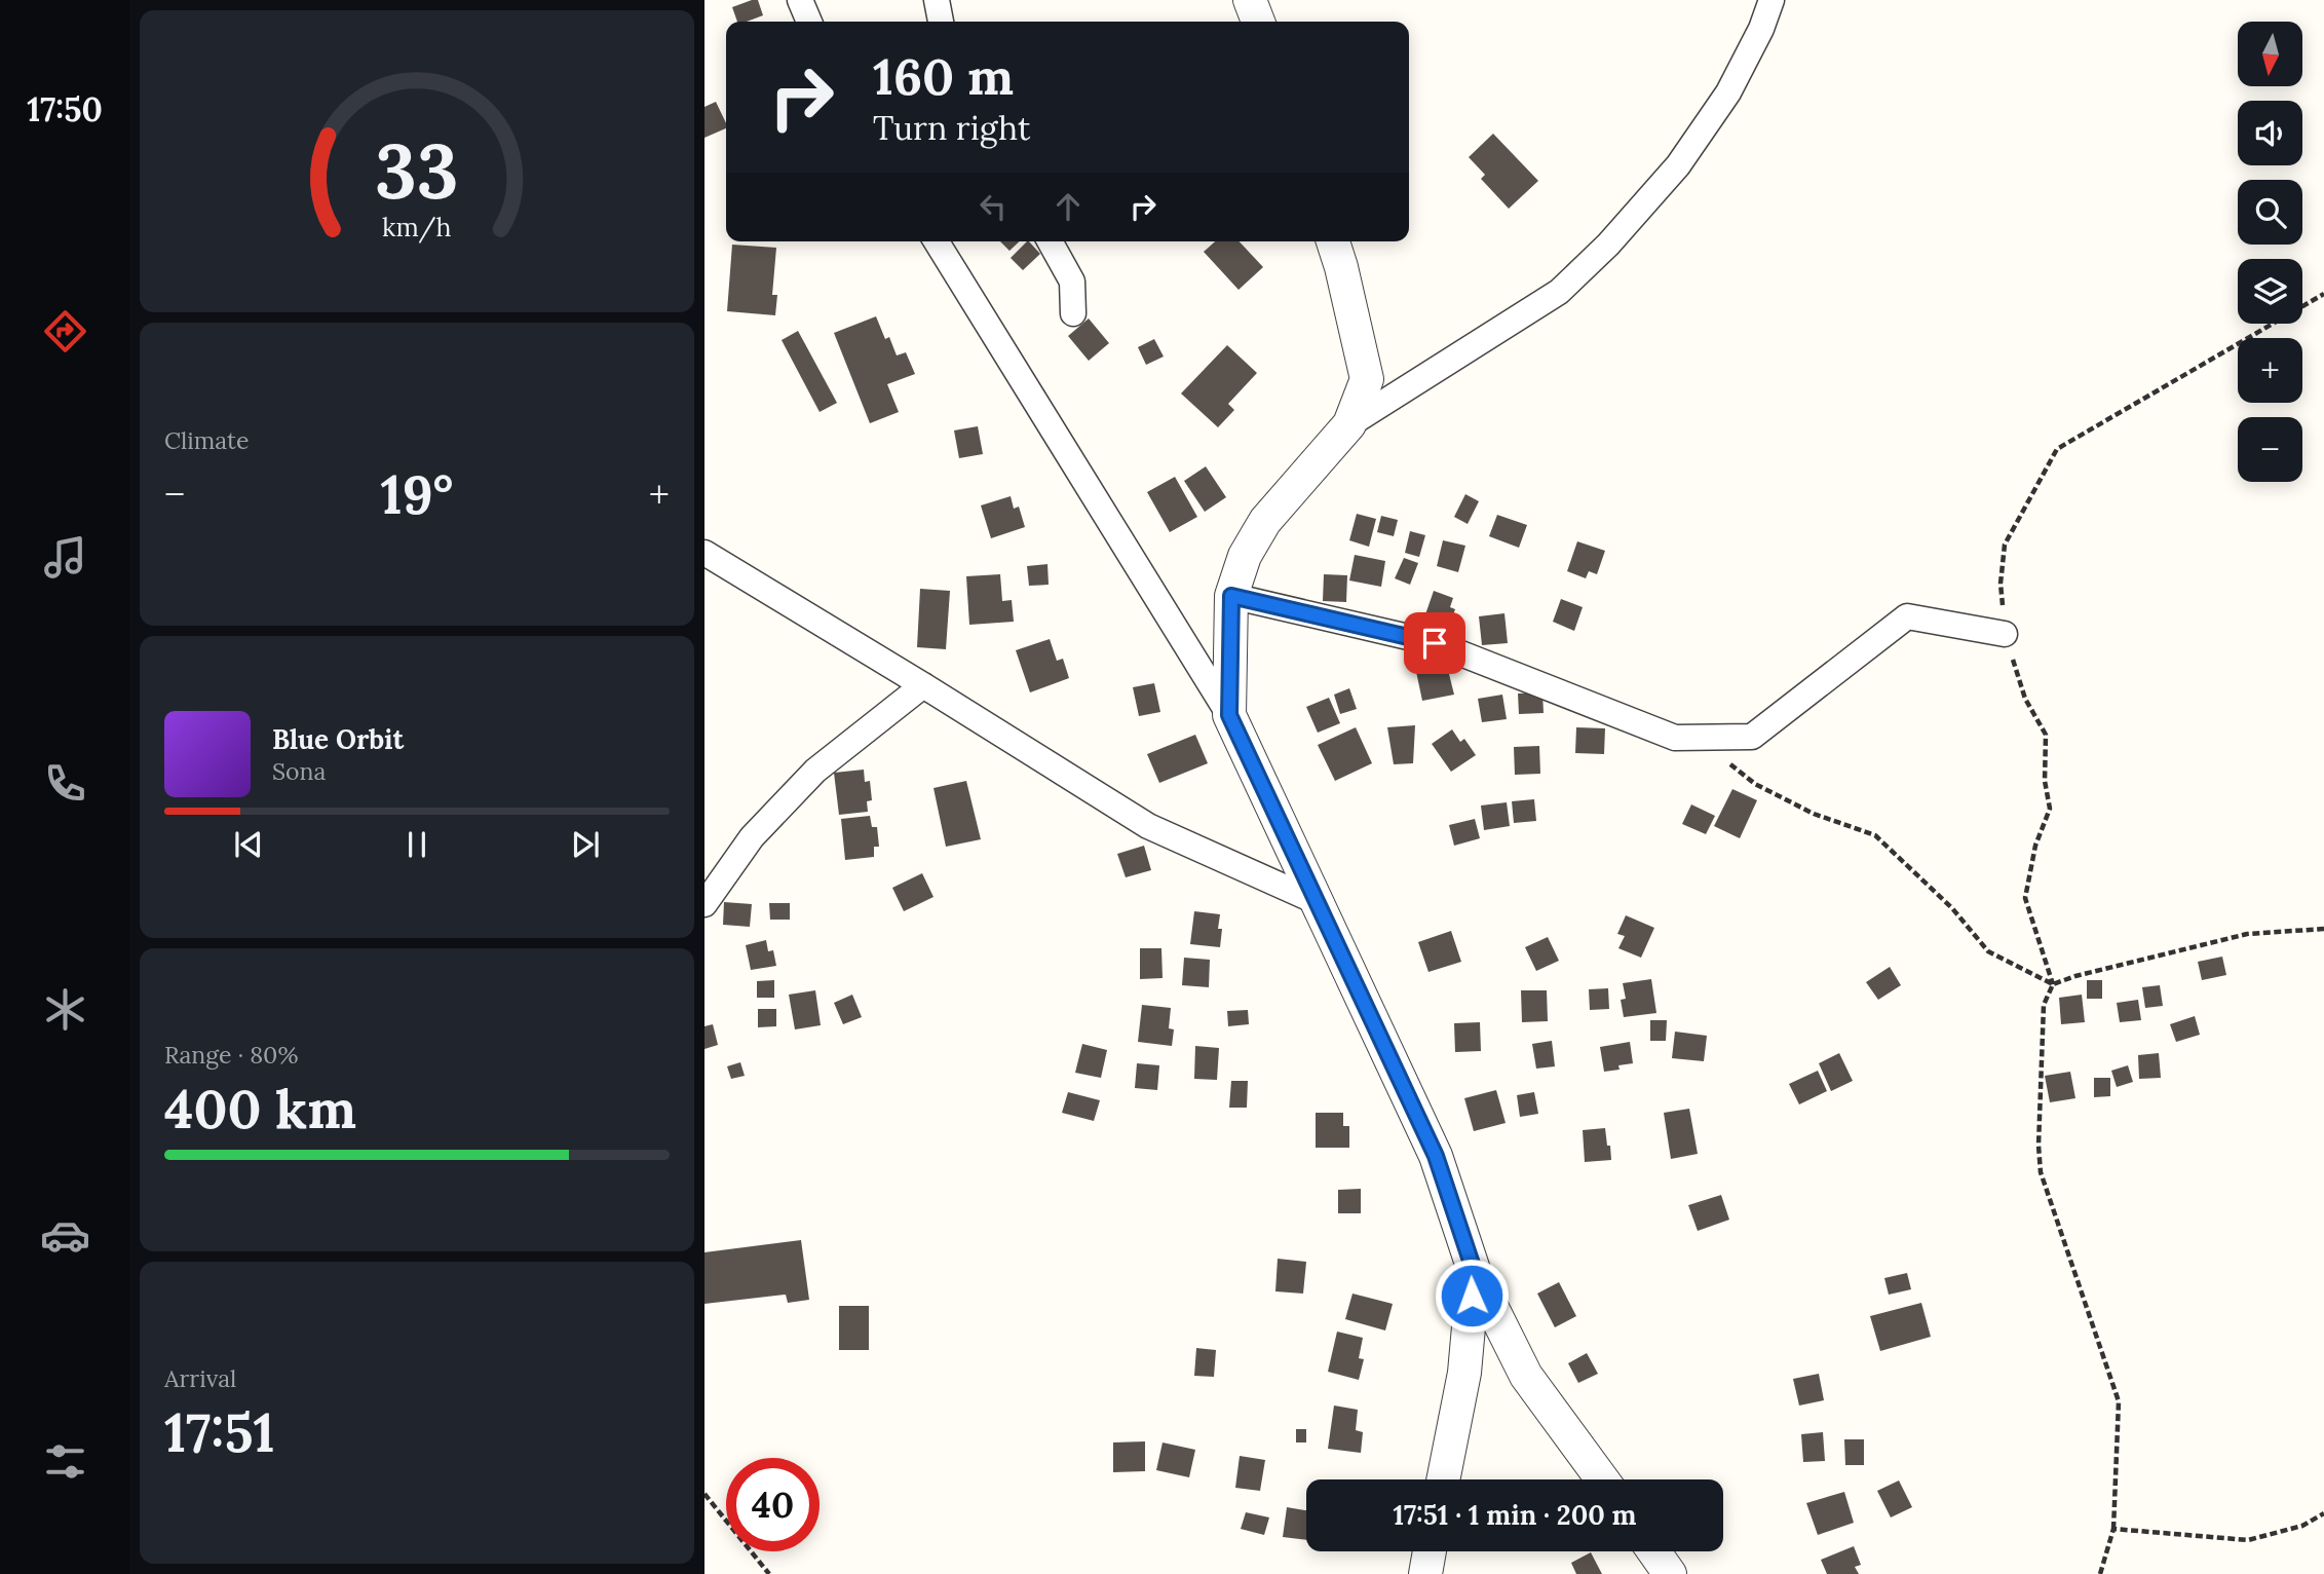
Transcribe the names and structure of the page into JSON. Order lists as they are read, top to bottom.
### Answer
{
  "north": "bottom",
  "page": {
    "tabs": "17:50",
    "map_buttons": ["+", "−"],
    "turn": ["160 m", "Turn right"],
    "tile": [
      "Climate",
      ["Range · 80%", "400 km"],
      ["Arrival", "17:51"]
    ],
    "heat": ["−", "19°", "+"],
    "song": ["Blue Orbit", "Sona"],
    "limit": "40",
    "trip": "17:51 · 1 min · 200 m",
    "gauge": ["33", "km/h"]
  }
}
